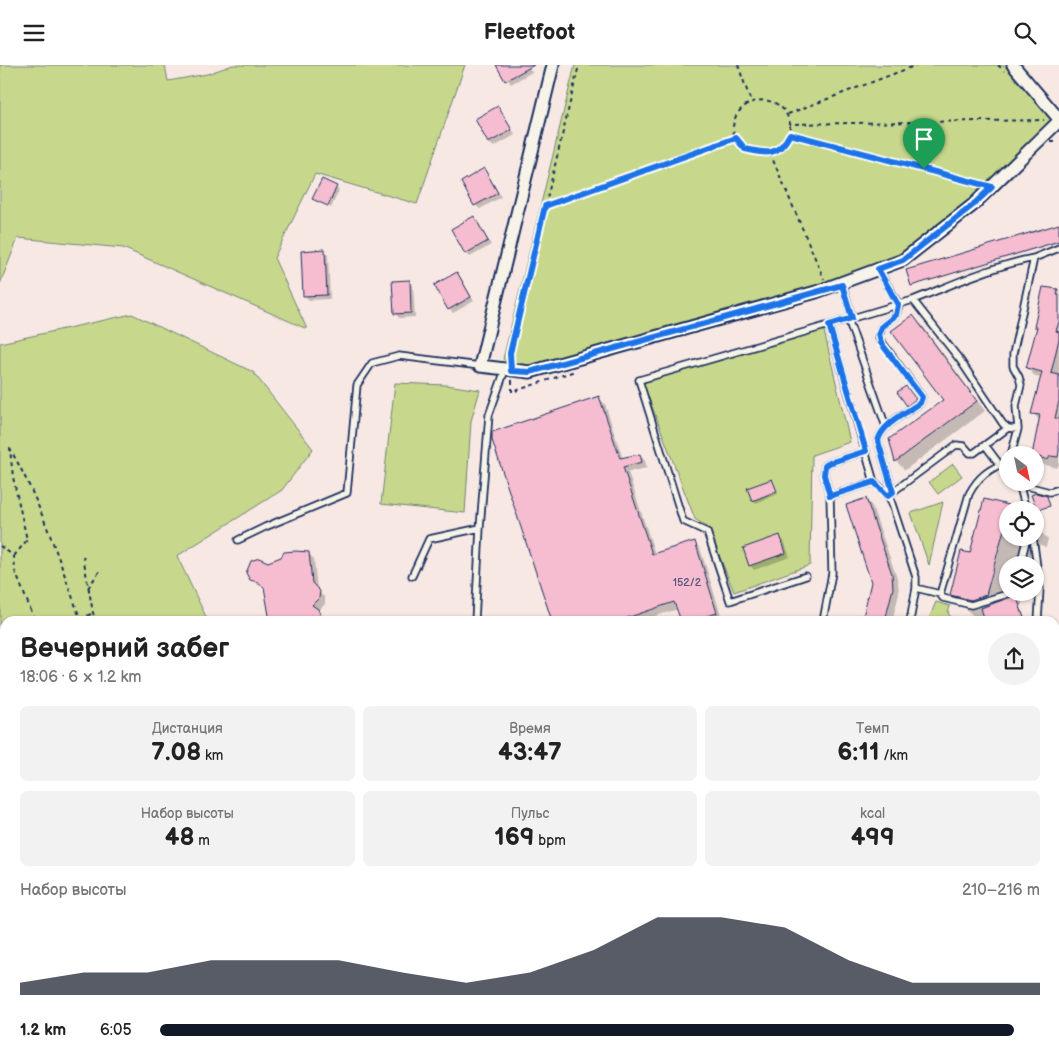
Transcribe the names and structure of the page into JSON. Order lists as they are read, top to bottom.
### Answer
{
  "house_numbers": ["152/2"],
  "north": "bottom right",
  "page": {
    "header": "Fleetfoot",
    "heading": ["Вечерний забег", "18:06 · 6 × 1.2 km"],
    "stats": [
      ["Дистанция", "7.08 km"],
      ["Время", "43:47"],
      ["Темп", "6:11 /km"],
      ["Набор высоты", "48 m"],
      ["Пульс", "169 bpm"],
      ["kcal", "499"]
    ],
    "chart": ["Набор высоты", "210–216 m"],
    "list": [
      {
        "name": "1.2 km",
        "note": "6:05"
      }
    ]
  }
}
